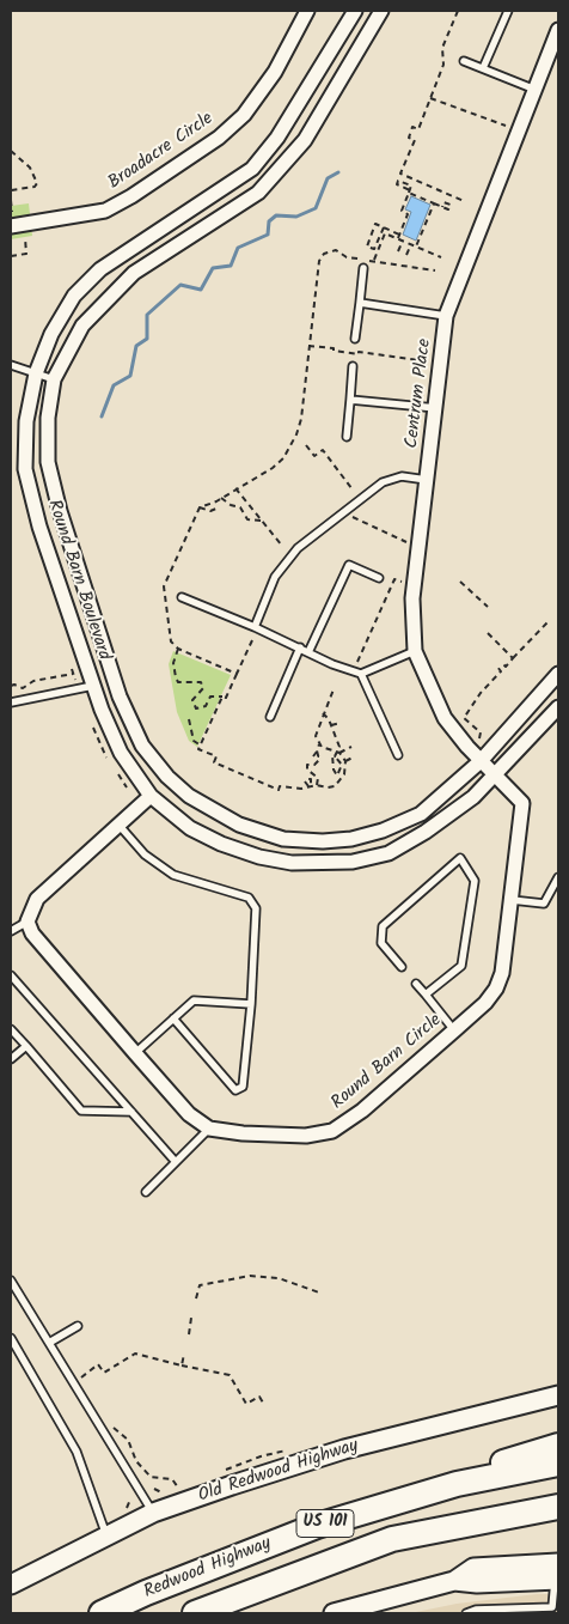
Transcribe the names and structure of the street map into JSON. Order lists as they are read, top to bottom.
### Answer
{
  "streets": {
    "highway": ["US 101", "Redwood Highway"],
    "main road": ["Old Redwood Highway"],
    "street": [
      "Broadacre Circle",
      "Centrum Place",
      "Round Barn Boulevard",
      "Round Barn Circle"
    ]
  },
  "crossings": [
    ["Centrum Place", "Round Barn Boulevard"],
    ["Centrum Place", "Round Barn Circle"],
    ["Round Barn Boulevard", "Round Barn Circle"]
  ]
}
